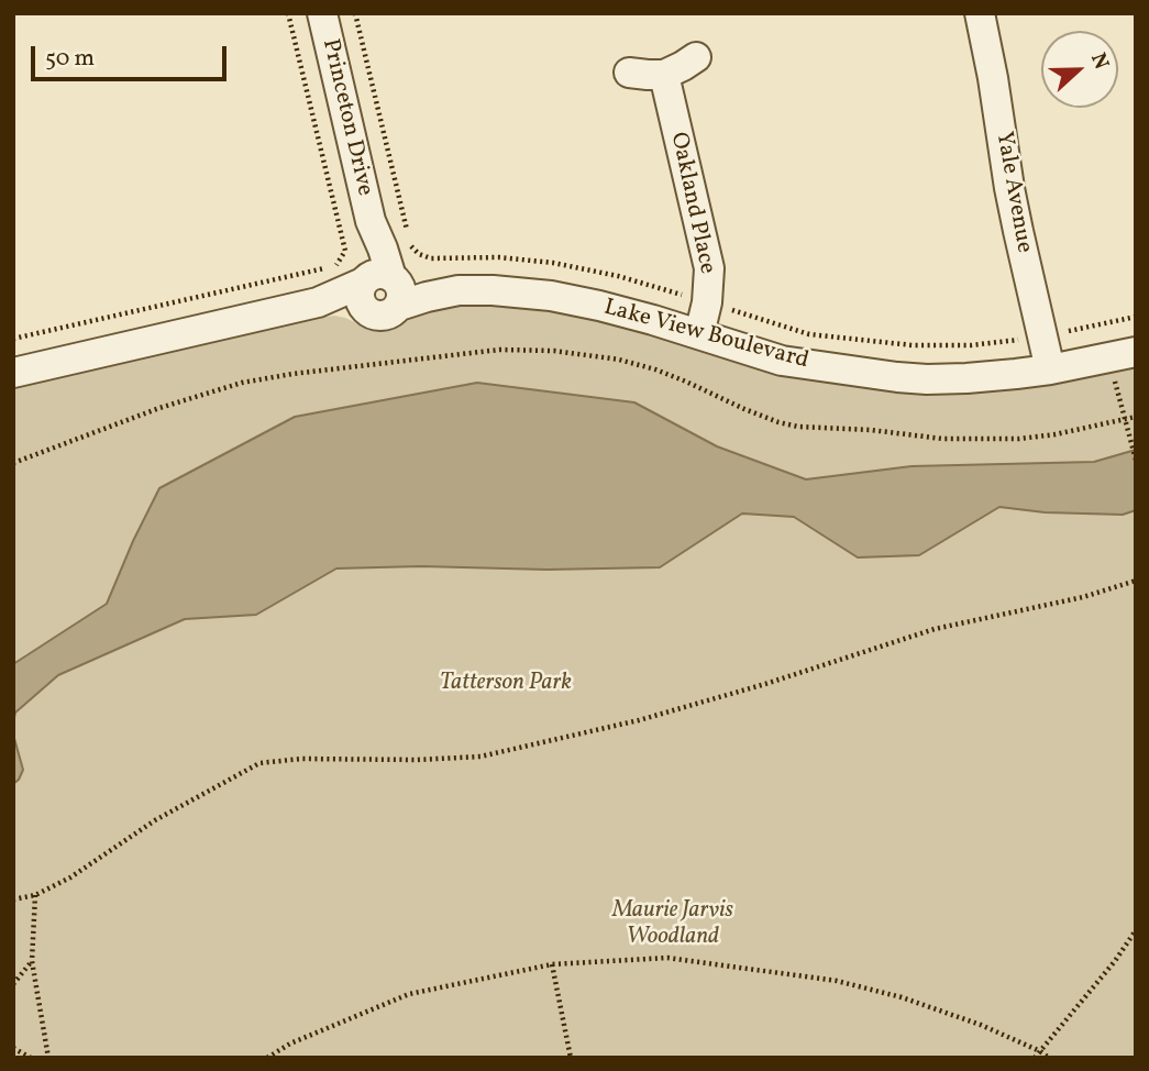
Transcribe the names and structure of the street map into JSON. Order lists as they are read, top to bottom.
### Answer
{
  "streets": {
    "street": [
      "Princeton Drive",
      "Yale Avenue",
      "Oakland Place",
      "Lake View Boulevard"
    ]
  },
  "crossings": [
    ["Princeton Drive", "Lake View Boulevard"],
    ["Yale Avenue", "Lake View Boulevard"],
    ["Oakland Place", "Lake View Boulevard"]
  ],
  "parks": ["Tatterson Park", "Maurie Jarvis Woodland"],
  "scale_bar": "50 m",
  "north": "right"
}
